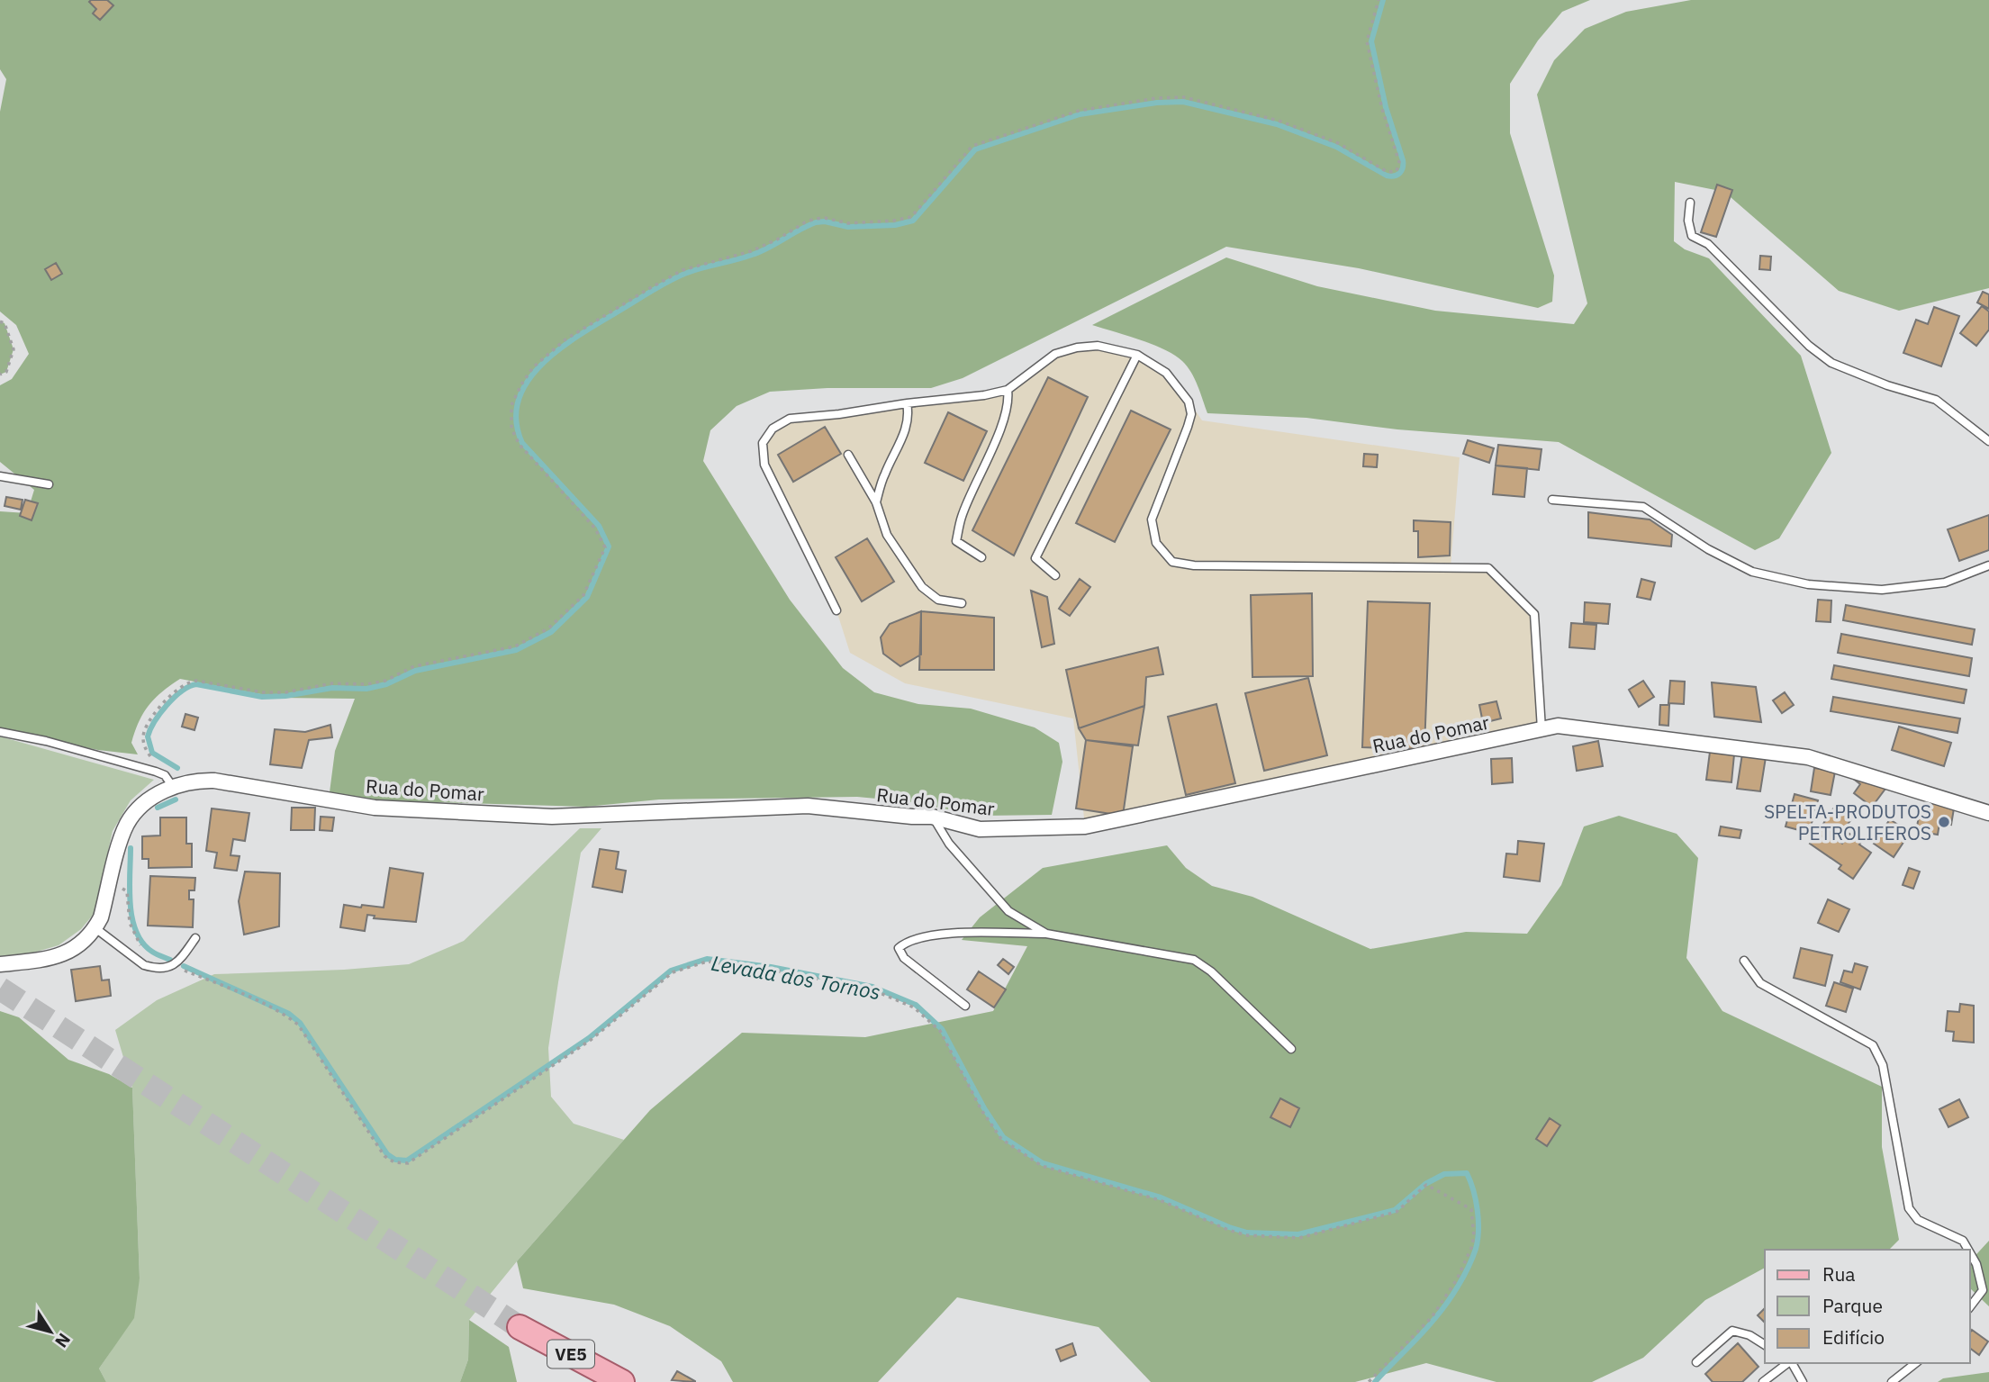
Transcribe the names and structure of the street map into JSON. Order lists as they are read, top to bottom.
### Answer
{
  "streets": {
    "main road": ["VE5"],
    "street": ["Rua do Pomar"]
  },
  "water": ["Levada dos Tornos"],
  "places": ["SPELTA-PRODUTOS PETROLIFEROS"],
  "legend": ["Rua", "Parque", "Edifício"],
  "north": "bottom right"
}
